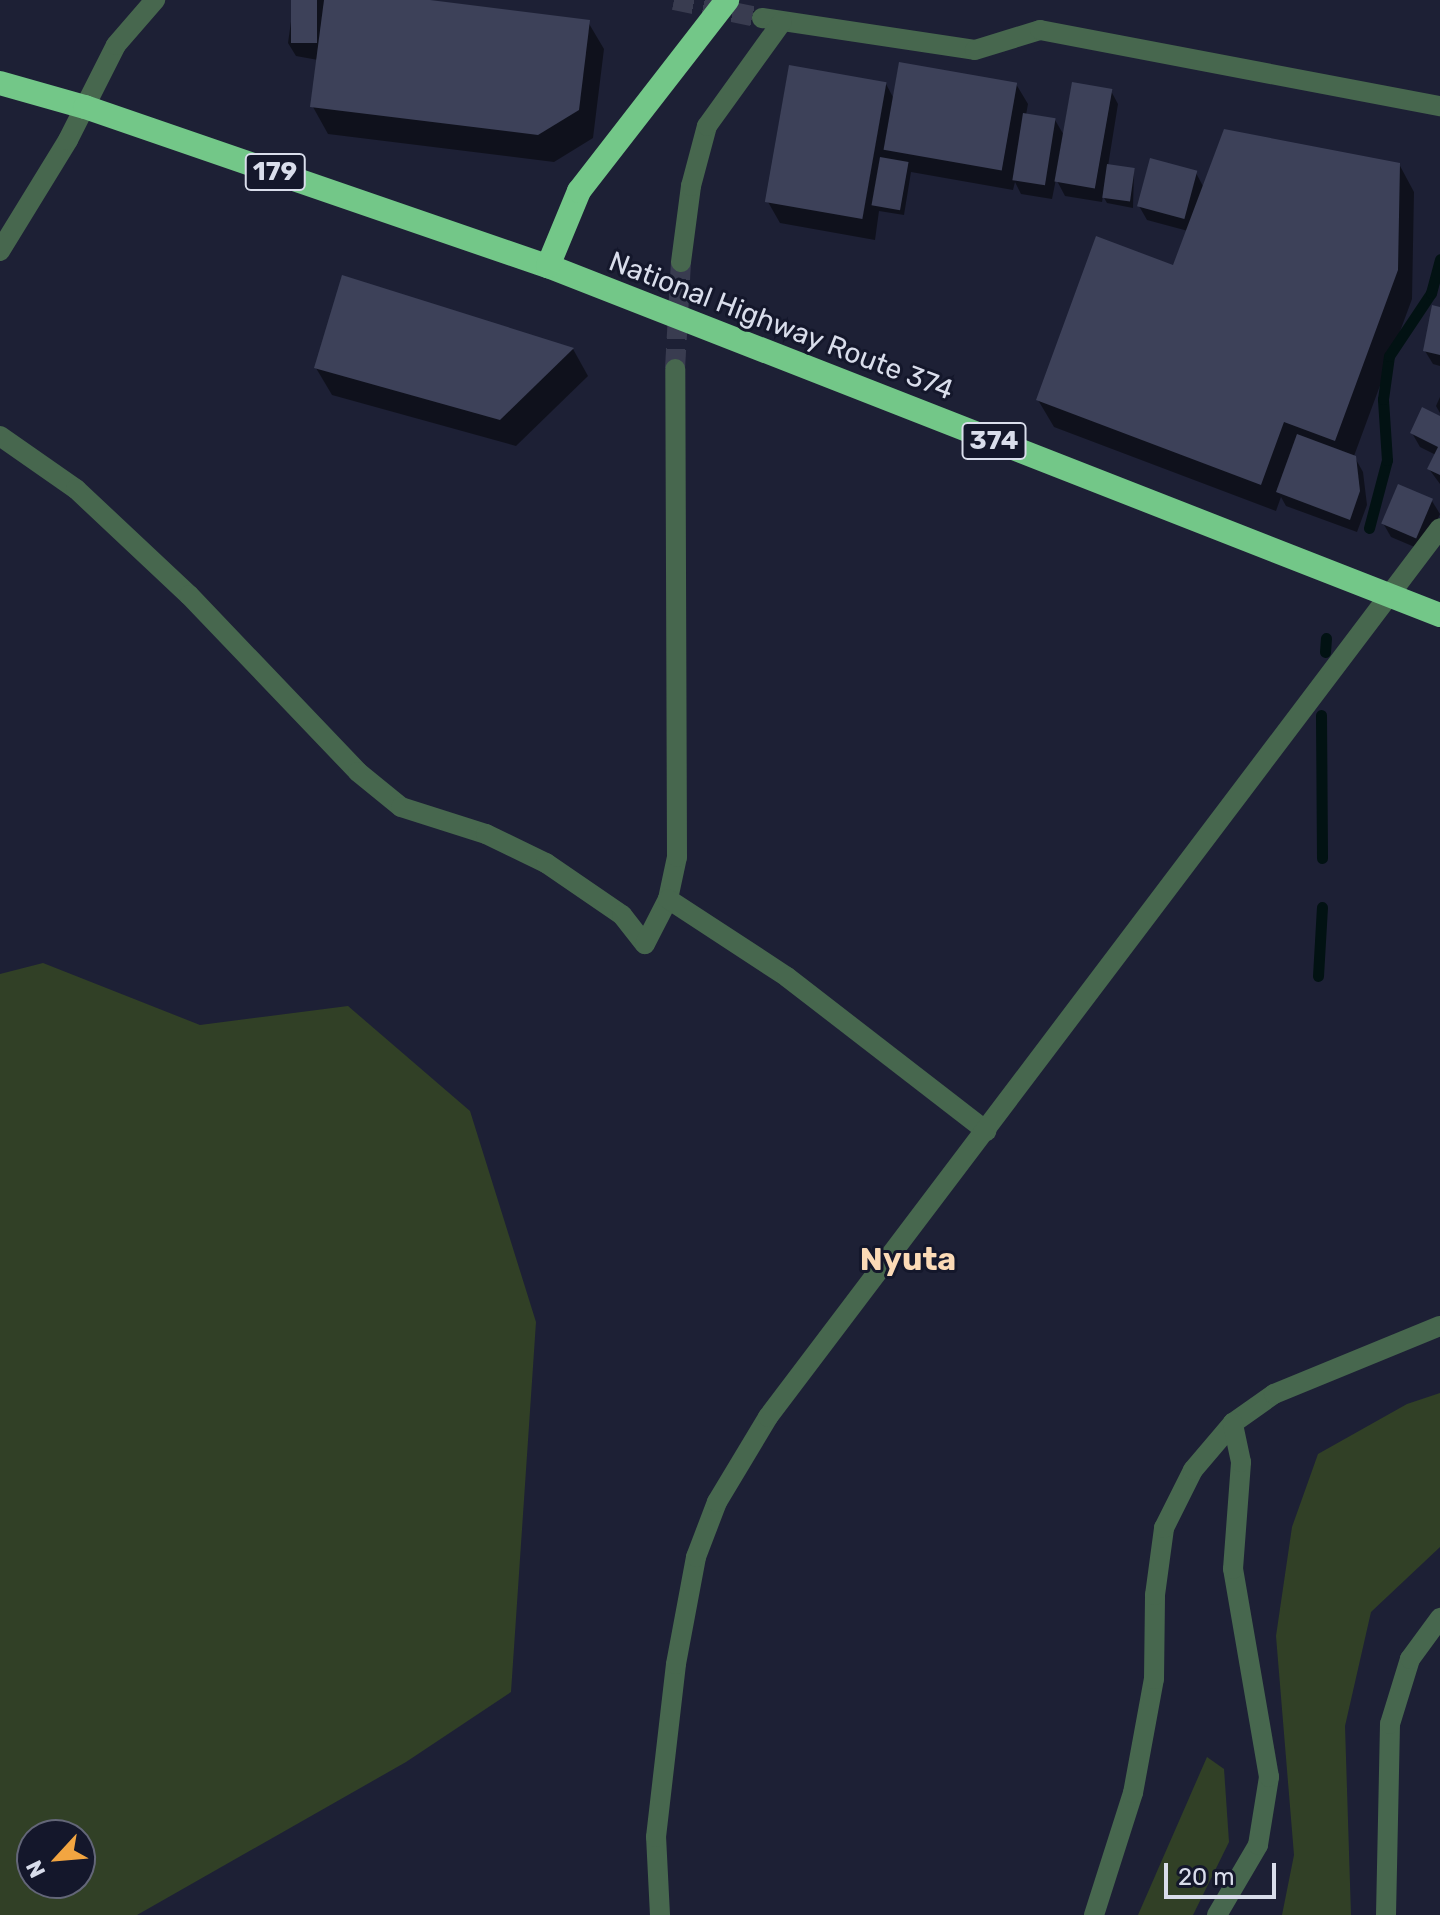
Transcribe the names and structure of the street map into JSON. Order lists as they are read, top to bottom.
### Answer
{
  "streets": {
    "highway": ["179", "National Highway Route 374", "374"]
  },
  "crossings": [
    ["179", "National Highway Route 374"]
  ],
  "districts": ["Nyuta"],
  "scale_bar": "20 m",
  "north": "bottom left"
}
